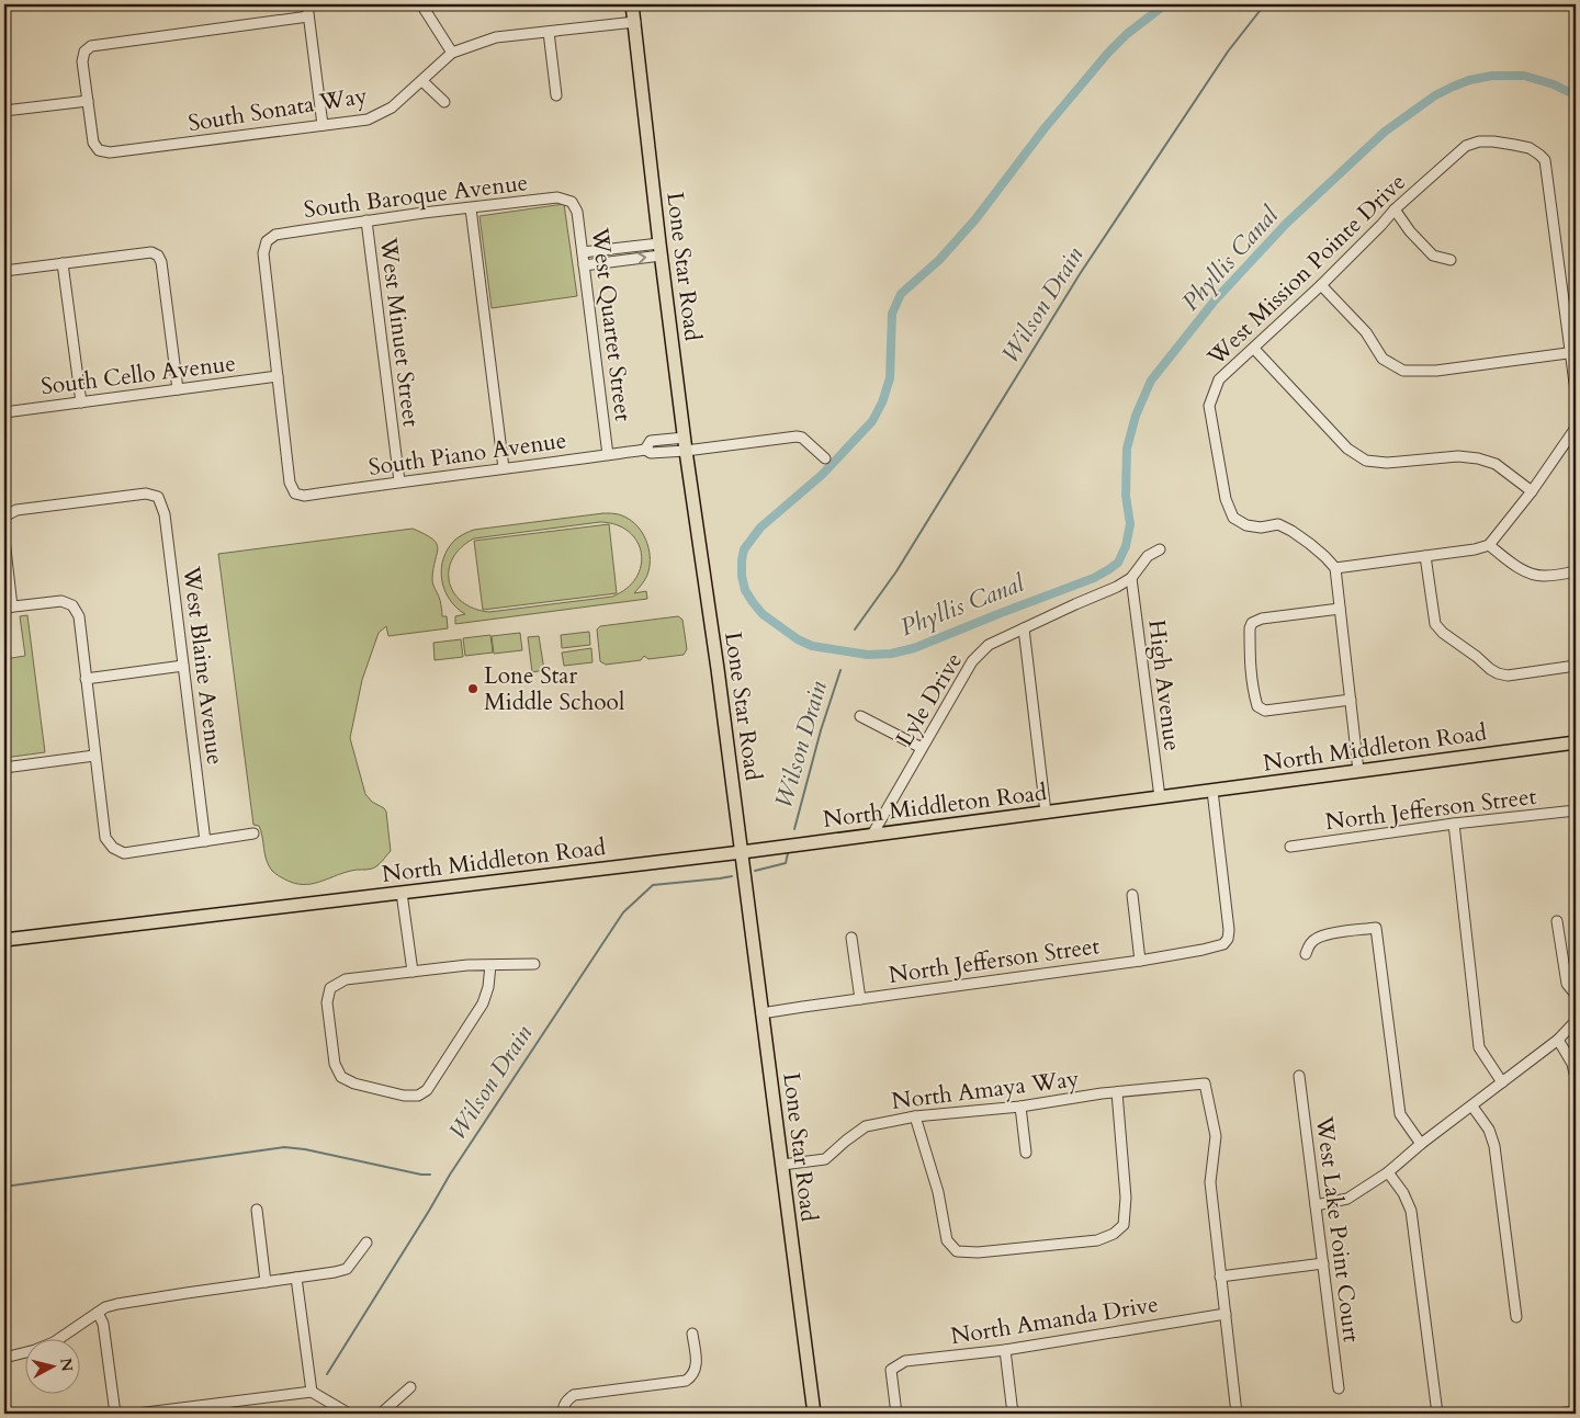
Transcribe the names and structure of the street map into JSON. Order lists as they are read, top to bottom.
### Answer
{
  "streets": {
    "main road": ["Lone Star Road", "North Middleton Road"],
    "street": [
      "South Sonata Way",
      "South Baroque Avenue",
      "West Mission Pointe Drive",
      "West Quartet Street",
      "West Minuet Street",
      "South Cello Avenue",
      "South Piano Avenue",
      "West Blaine Avenue",
      "High Avenue",
      "Lyle Drive",
      "North Jefferson Street",
      "North Amaya Way",
      "West Lake Point Court",
      "North Amanda Drive"
    ]
  },
  "crossings": [
    ["South Sonata Way", "Lone Star Road"],
    ["South Baroque Avenue", "West Quartet Street"],
    ["South Baroque Avenue", "West Minuet Street"],
    ["South Baroque Avenue", "South Cello Avenue"],
    ["South Baroque Avenue", "South Piano Avenue"],
    ["Lone Star Road", "South Piano Avenue"],
    ["Lone Star Road", "North Middleton Road"],
    ["Lone Star Road", "North Jefferson Street"],
    ["Lone Star Road", "North Amaya Way"],
    ["West Quartet Street", "South Piano Avenue"],
    ["West Minuet Street", "South Piano Avenue"],
    ["South Cello Avenue", "South Piano Avenue"],
    ["High Avenue", "Lyle Drive"],
    ["High Avenue", "North Middleton Road"],
    ["Lyle Drive", "North Middleton Road"],
    ["North Middleton Road", "North Jefferson Street"]
  ],
  "water": ["Phyllis Canal", "Wilson Drain"],
  "places": ["Lone Star Middle School"],
  "north": "right"
}
